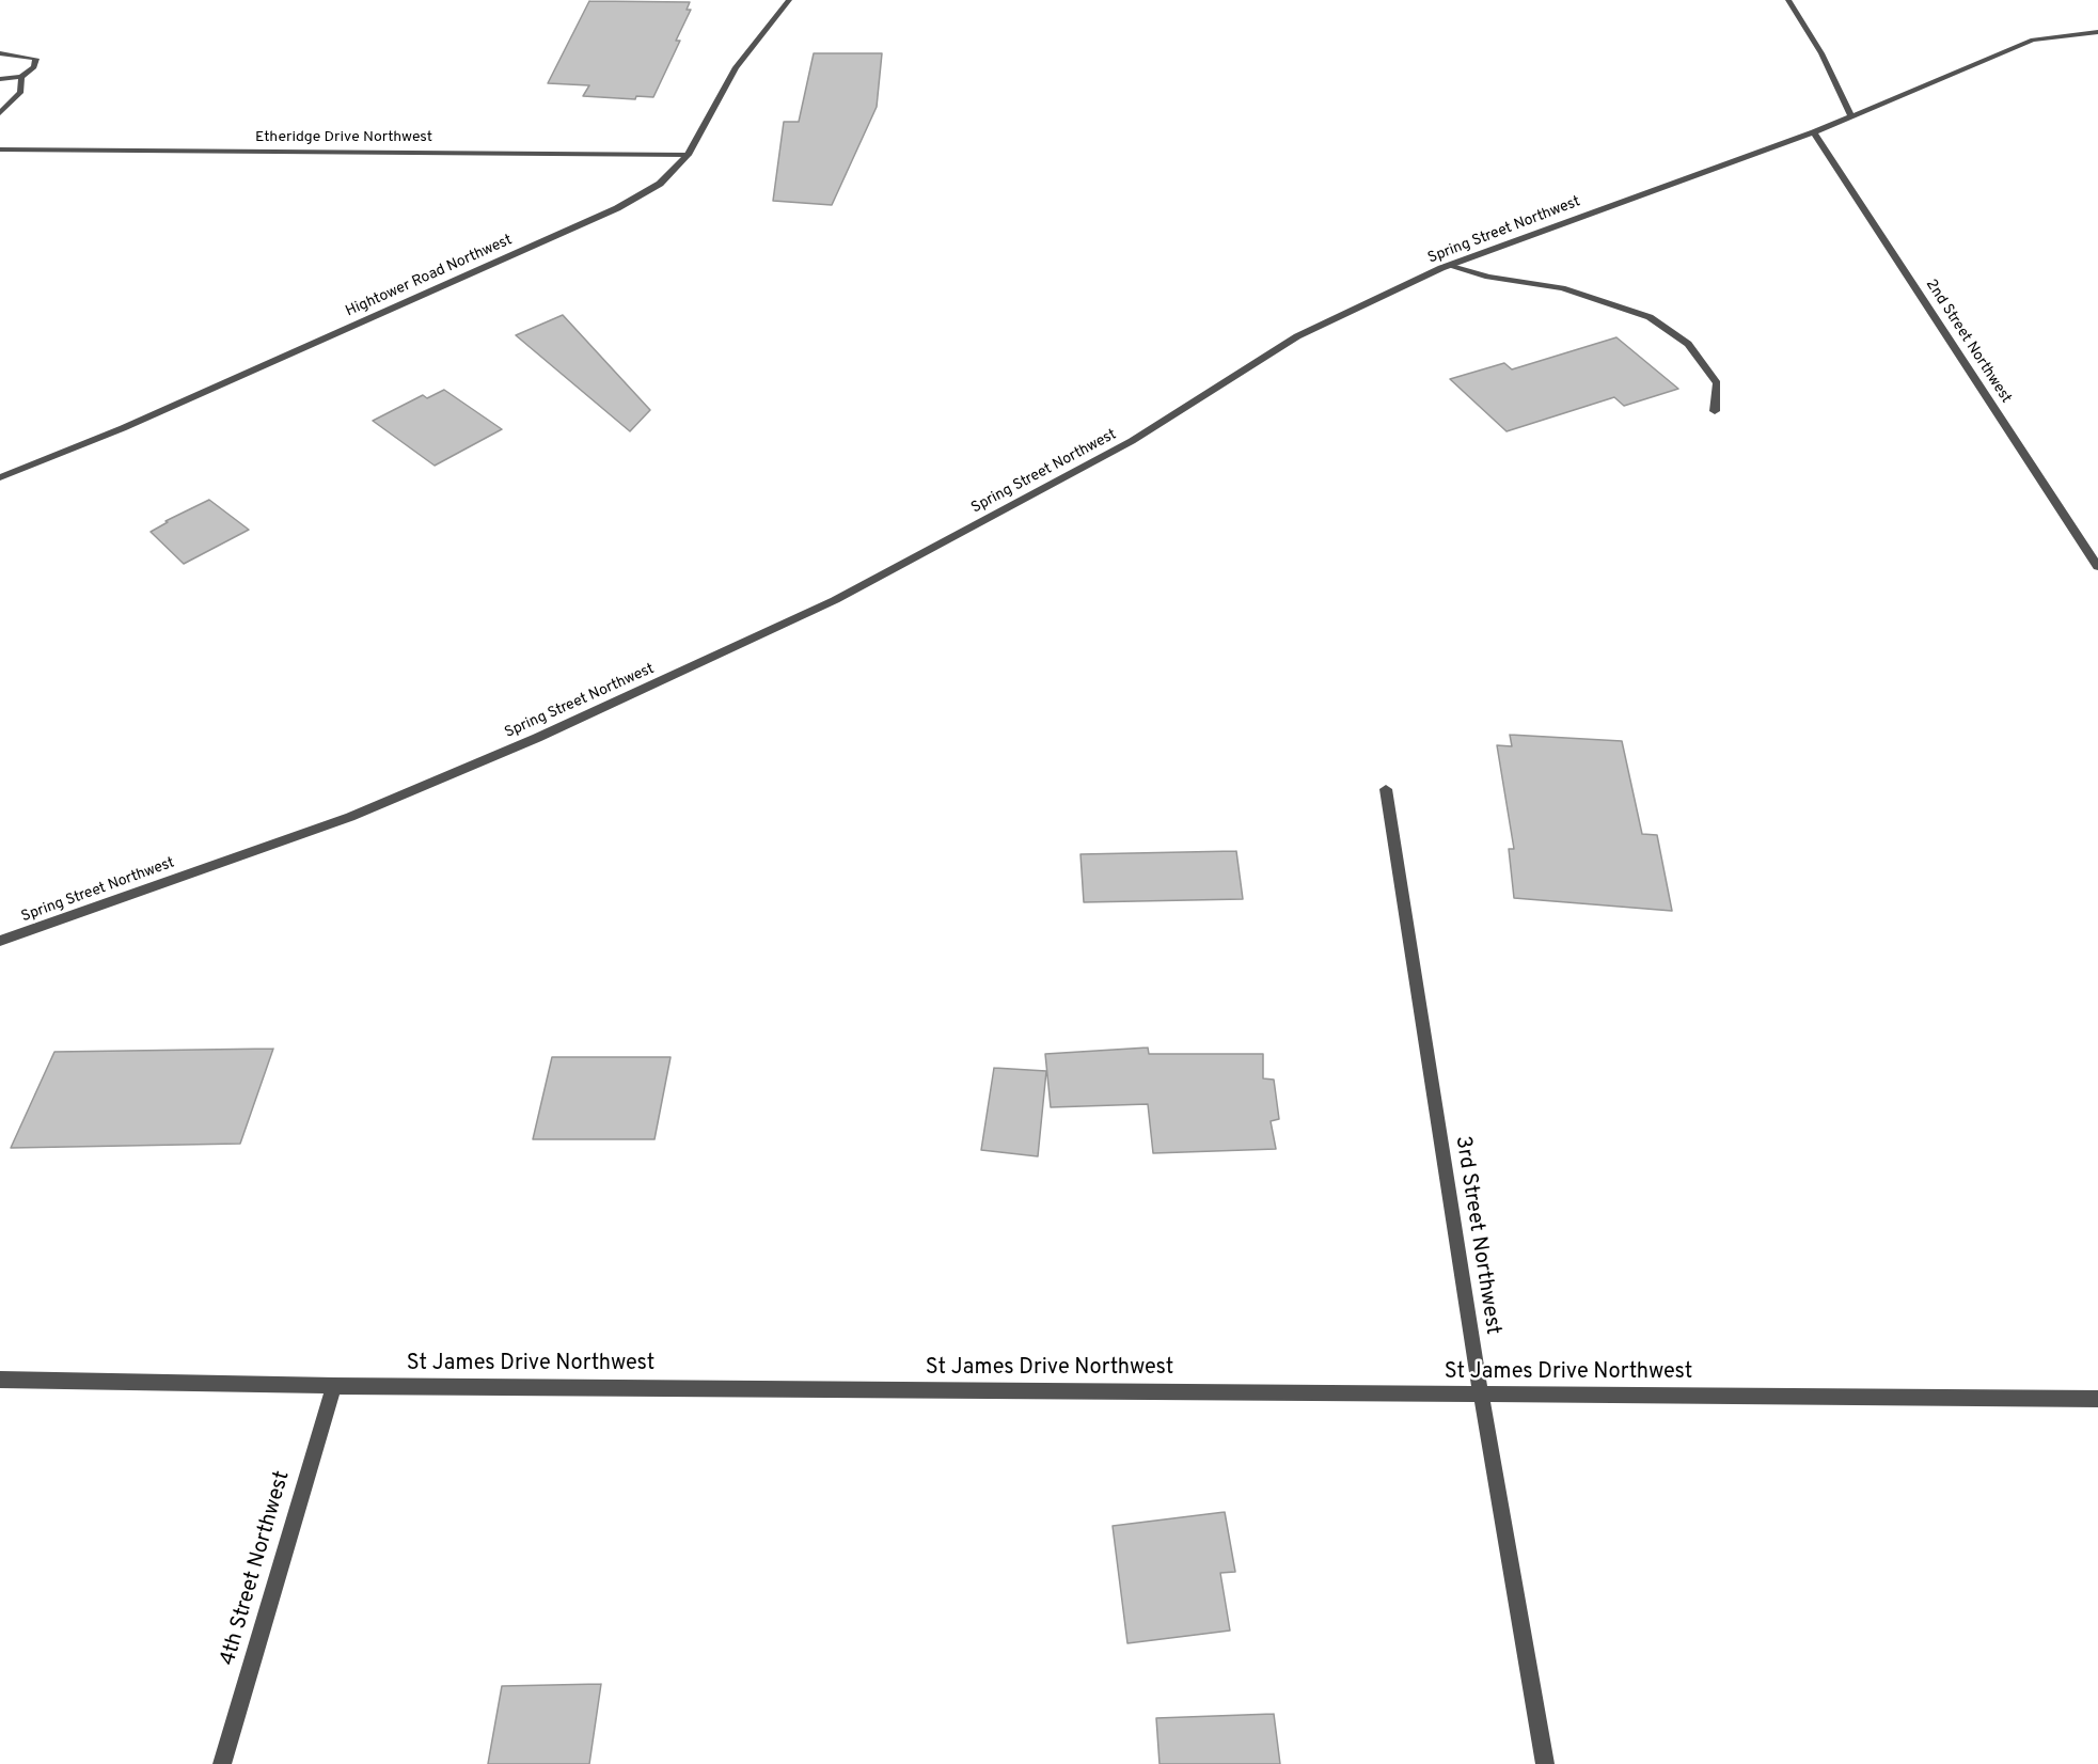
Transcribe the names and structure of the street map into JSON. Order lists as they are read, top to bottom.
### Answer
{
  "streets": {
    "street": [
      "Etheridge Drive Northwest",
      "Spring Street Northwest",
      "Hightower Road Northwest",
      "2nd Street Northwest",
      "3rd Street Northwest",
      "St James Drive Northwest",
      "4th Street Northwest"
    ]
  },
  "crossings": [
    ["Etheridge Drive Northwest", "Hightower Road Northwest"],
    ["Spring Street Northwest", "2nd Street Northwest"],
    ["3rd Street Northwest", "St James Drive Northwest"],
    ["St James Drive Northwest", "4th Street Northwest"]
  ]
}
